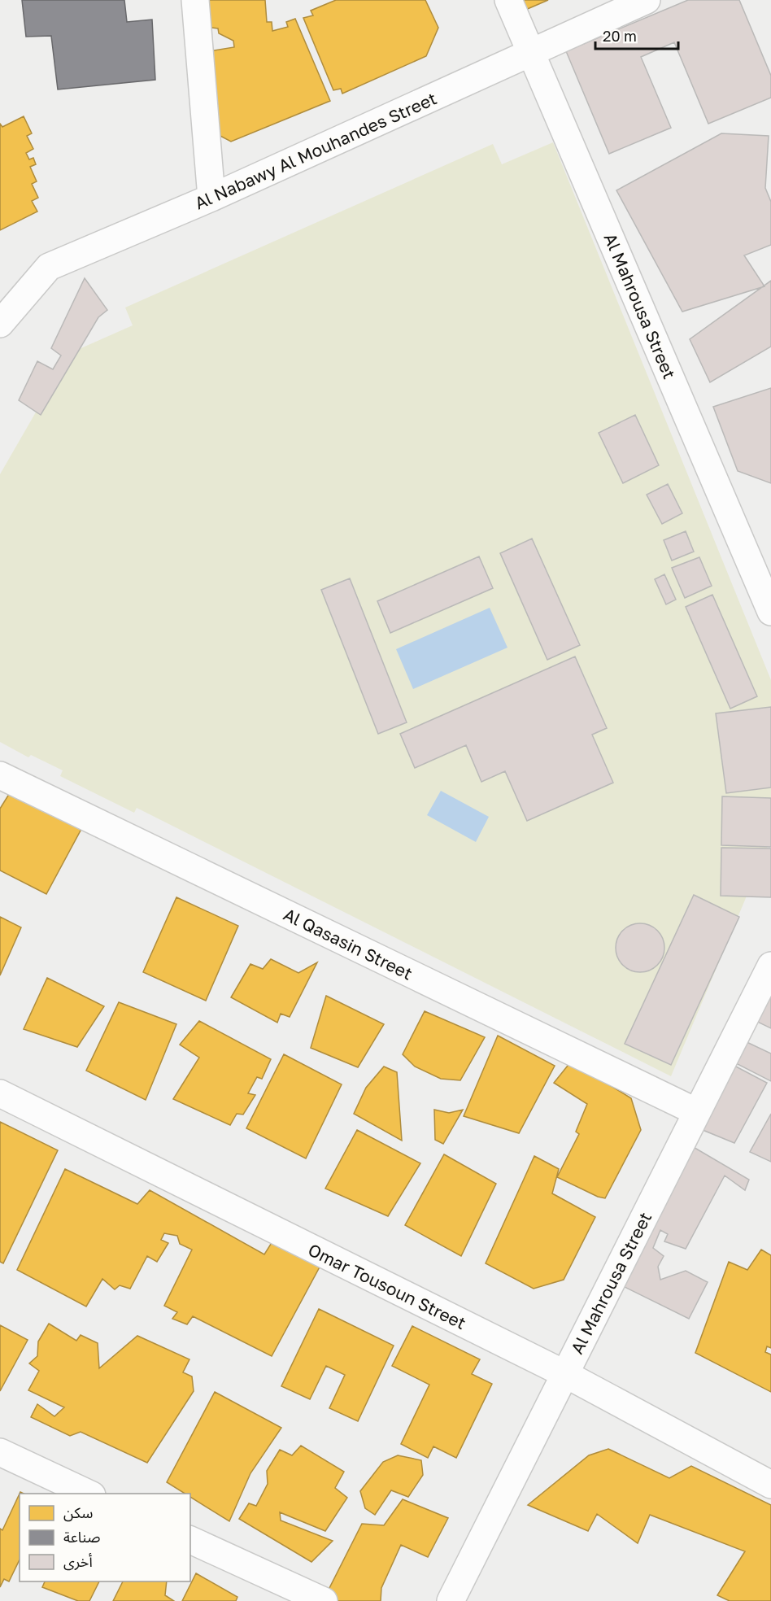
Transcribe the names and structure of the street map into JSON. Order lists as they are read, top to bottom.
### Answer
{
  "streets": {
    "street": [
      "Al Nabawy Al Mouhandes Street",
      "Al Mahrousa Street",
      "Al Qasasin Street",
      "Omar Tousoun Street"
    ]
  },
  "crossings": [
    ["Al Nabawy Al Mouhandes Street", "Al Mahrousa Street"],
    ["Al Mahrousa Street", "Al Qasasin Street"],
    ["Al Mahrousa Street", "Omar Tousoun Street"]
  ],
  "legend": ["سكن", "صناعة", "أخرى"],
  "scale_bar": "20 m"
}
